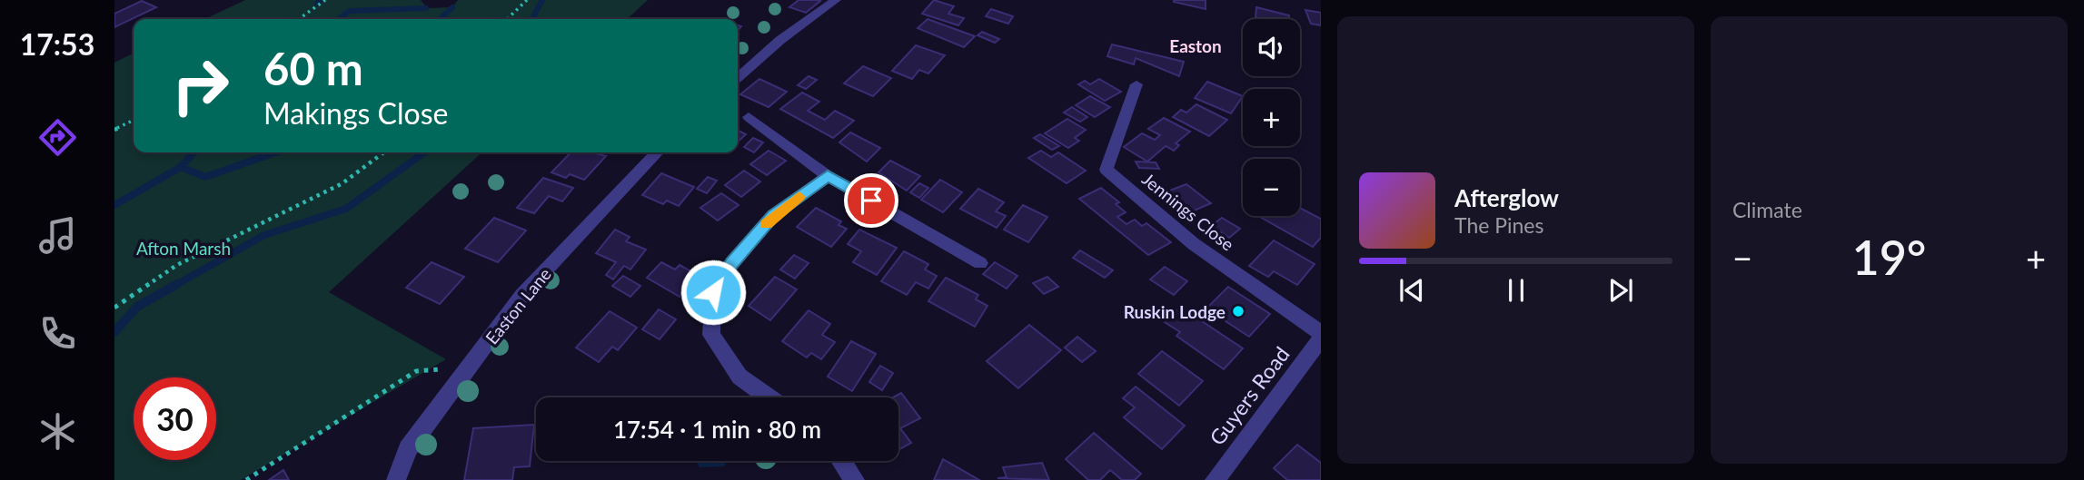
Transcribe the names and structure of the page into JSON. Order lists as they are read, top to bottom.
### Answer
{
  "streets": {
    "street": ["Jennings Close", "Easton Lane", "Guyers Road"]
  },
  "districts": ["Easton"],
  "parks": ["Afton Marsh"],
  "places": ["Ruskin Lodge"],
  "page": {
    "tabs": "17:53",
    "tile": "Climate",
    "map_buttons": ["+", "−"],
    "turn": ["60 m", "Makings Close"],
    "song": ["Afterglow", "The Pines"],
    "heat": ["−", "19°", "+"],
    "limit": "30",
    "trip": "17:54 · 1 min · 80 m"
  }
}
